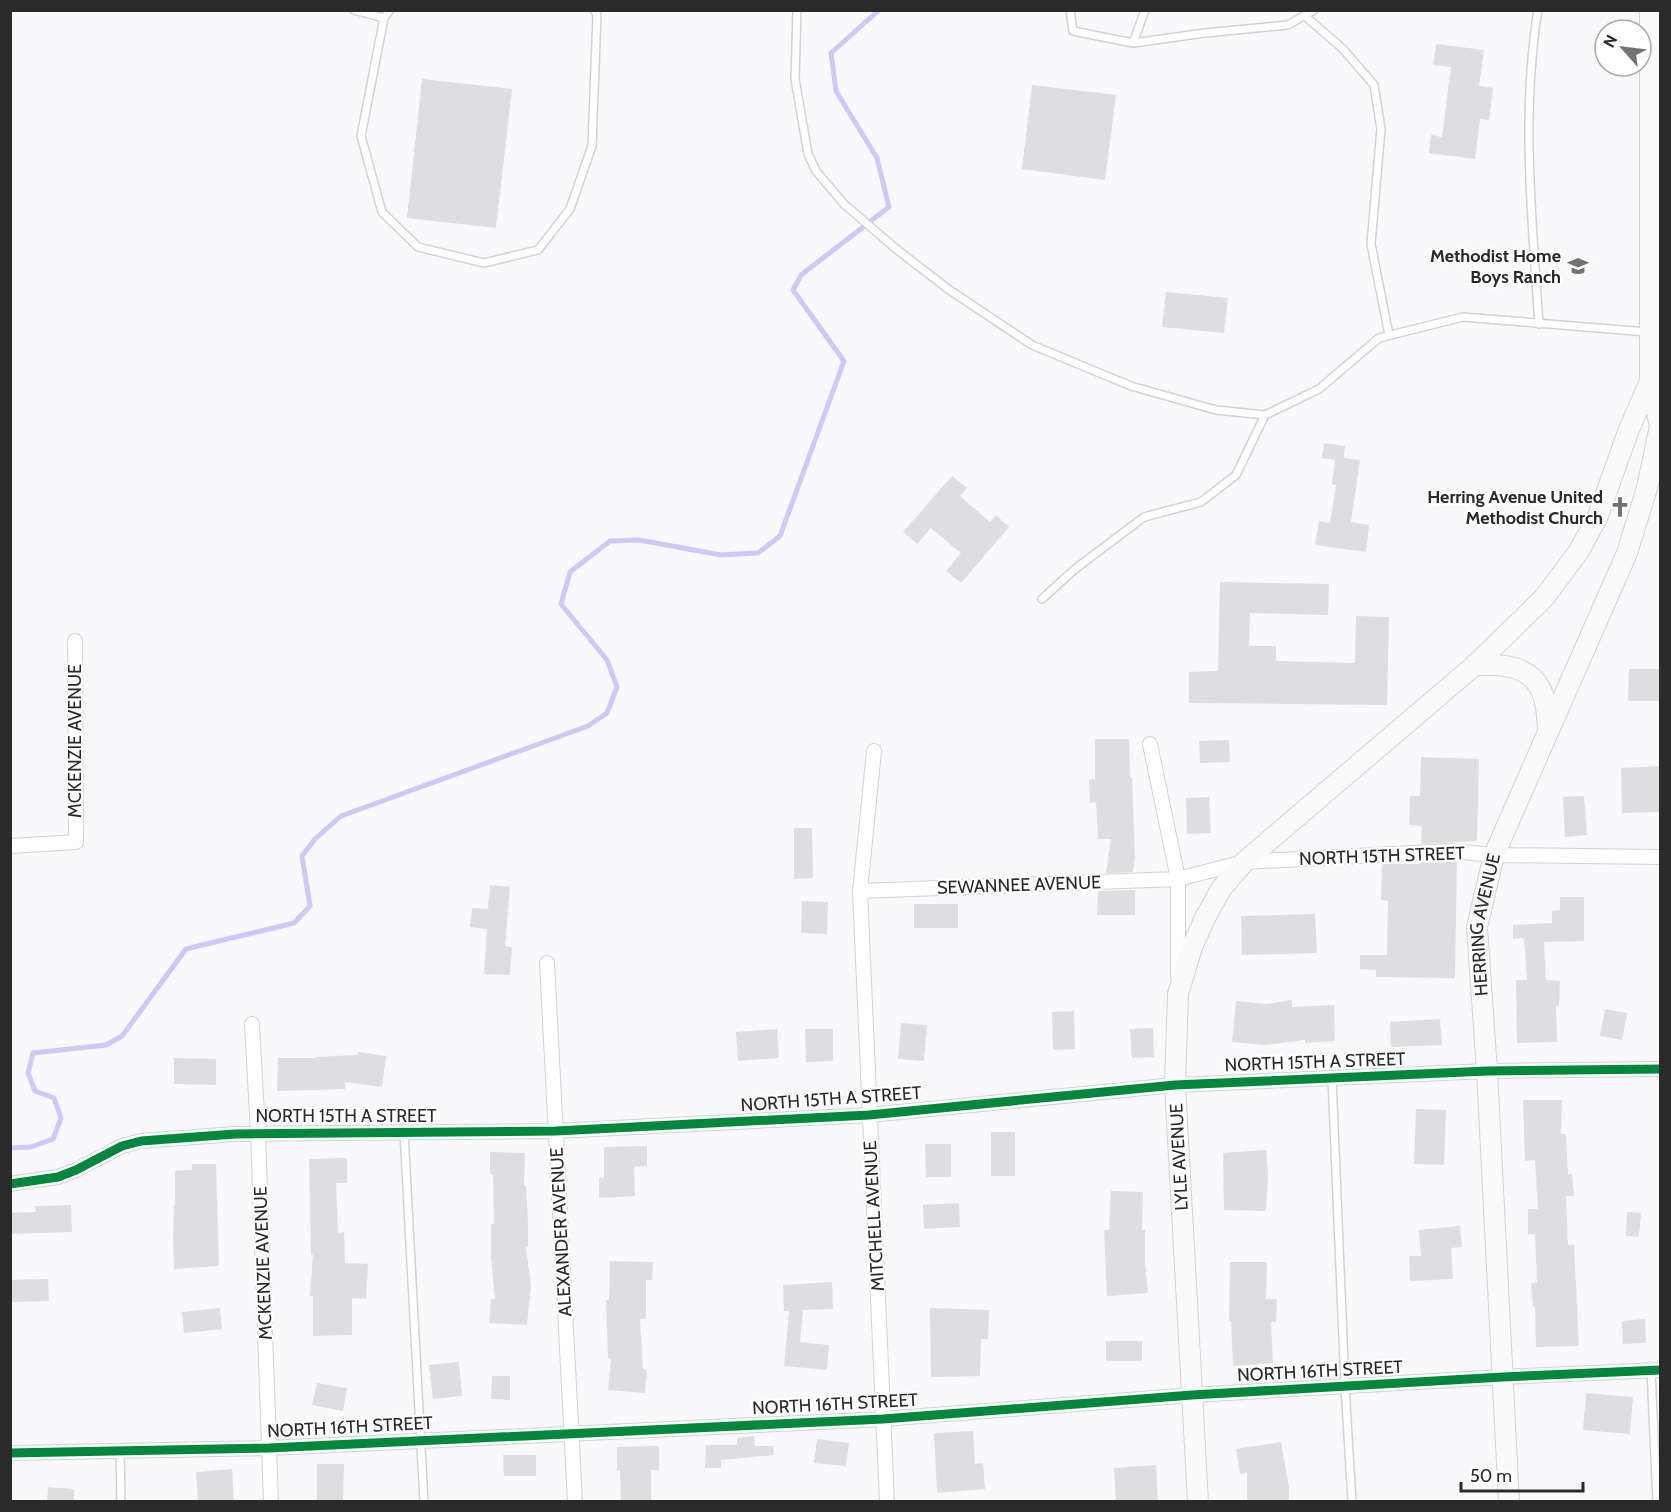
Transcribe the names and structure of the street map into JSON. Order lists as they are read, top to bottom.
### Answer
{
  "streets": {
    "main road": ["HERRING AVENUE", "LYLE AVENUE"],
    "street": [
      "MCKENZIE AVENUE",
      "NORTH 15TH STREET",
      "SEWANNEE AVENUE",
      "NORTH 15TH A STREET",
      "MITCHELL AVENUE",
      "ALEXANDER AVENUE",
      "NORTH 16TH STREET"
    ]
  },
  "crossings": [
    ["MCKENZIE AVENUE", "NORTH 15TH A STREET"],
    ["MCKENZIE AVENUE", "NORTH 16TH STREET"],
    ["NORTH 15TH STREET", "SEWANNEE AVENUE"],
    ["NORTH 15TH STREET", "HERRING AVENUE"],
    ["NORTH 15TH STREET", "LYLE AVENUE"],
    ["SEWANNEE AVENUE", "LYLE AVENUE"],
    ["SEWANNEE AVENUE", "MITCHELL AVENUE"],
    ["HERRING AVENUE", "NORTH 15TH A STREET"],
    ["HERRING AVENUE", "LYLE AVENUE"],
    ["HERRING AVENUE", "NORTH 16TH STREET"],
    ["NORTH 15TH A STREET", "LYLE AVENUE"],
    ["NORTH 15TH A STREET", "MITCHELL AVENUE"],
    ["NORTH 15TH A STREET", "ALEXANDER AVENUE"],
    ["LYLE AVENUE", "NORTH 16TH STREET"],
    ["MITCHELL AVENUE", "NORTH 16TH STREET"],
    ["ALEXANDER AVENUE", "NORTH 16TH STREET"]
  ],
  "places": {
    "school or university": ["Methodist Home Boys Ranch"],
    "church": ["Herring Avenue United Methodist Church"]
  },
  "scale_bar": "50 m",
  "north": "top left"
}
